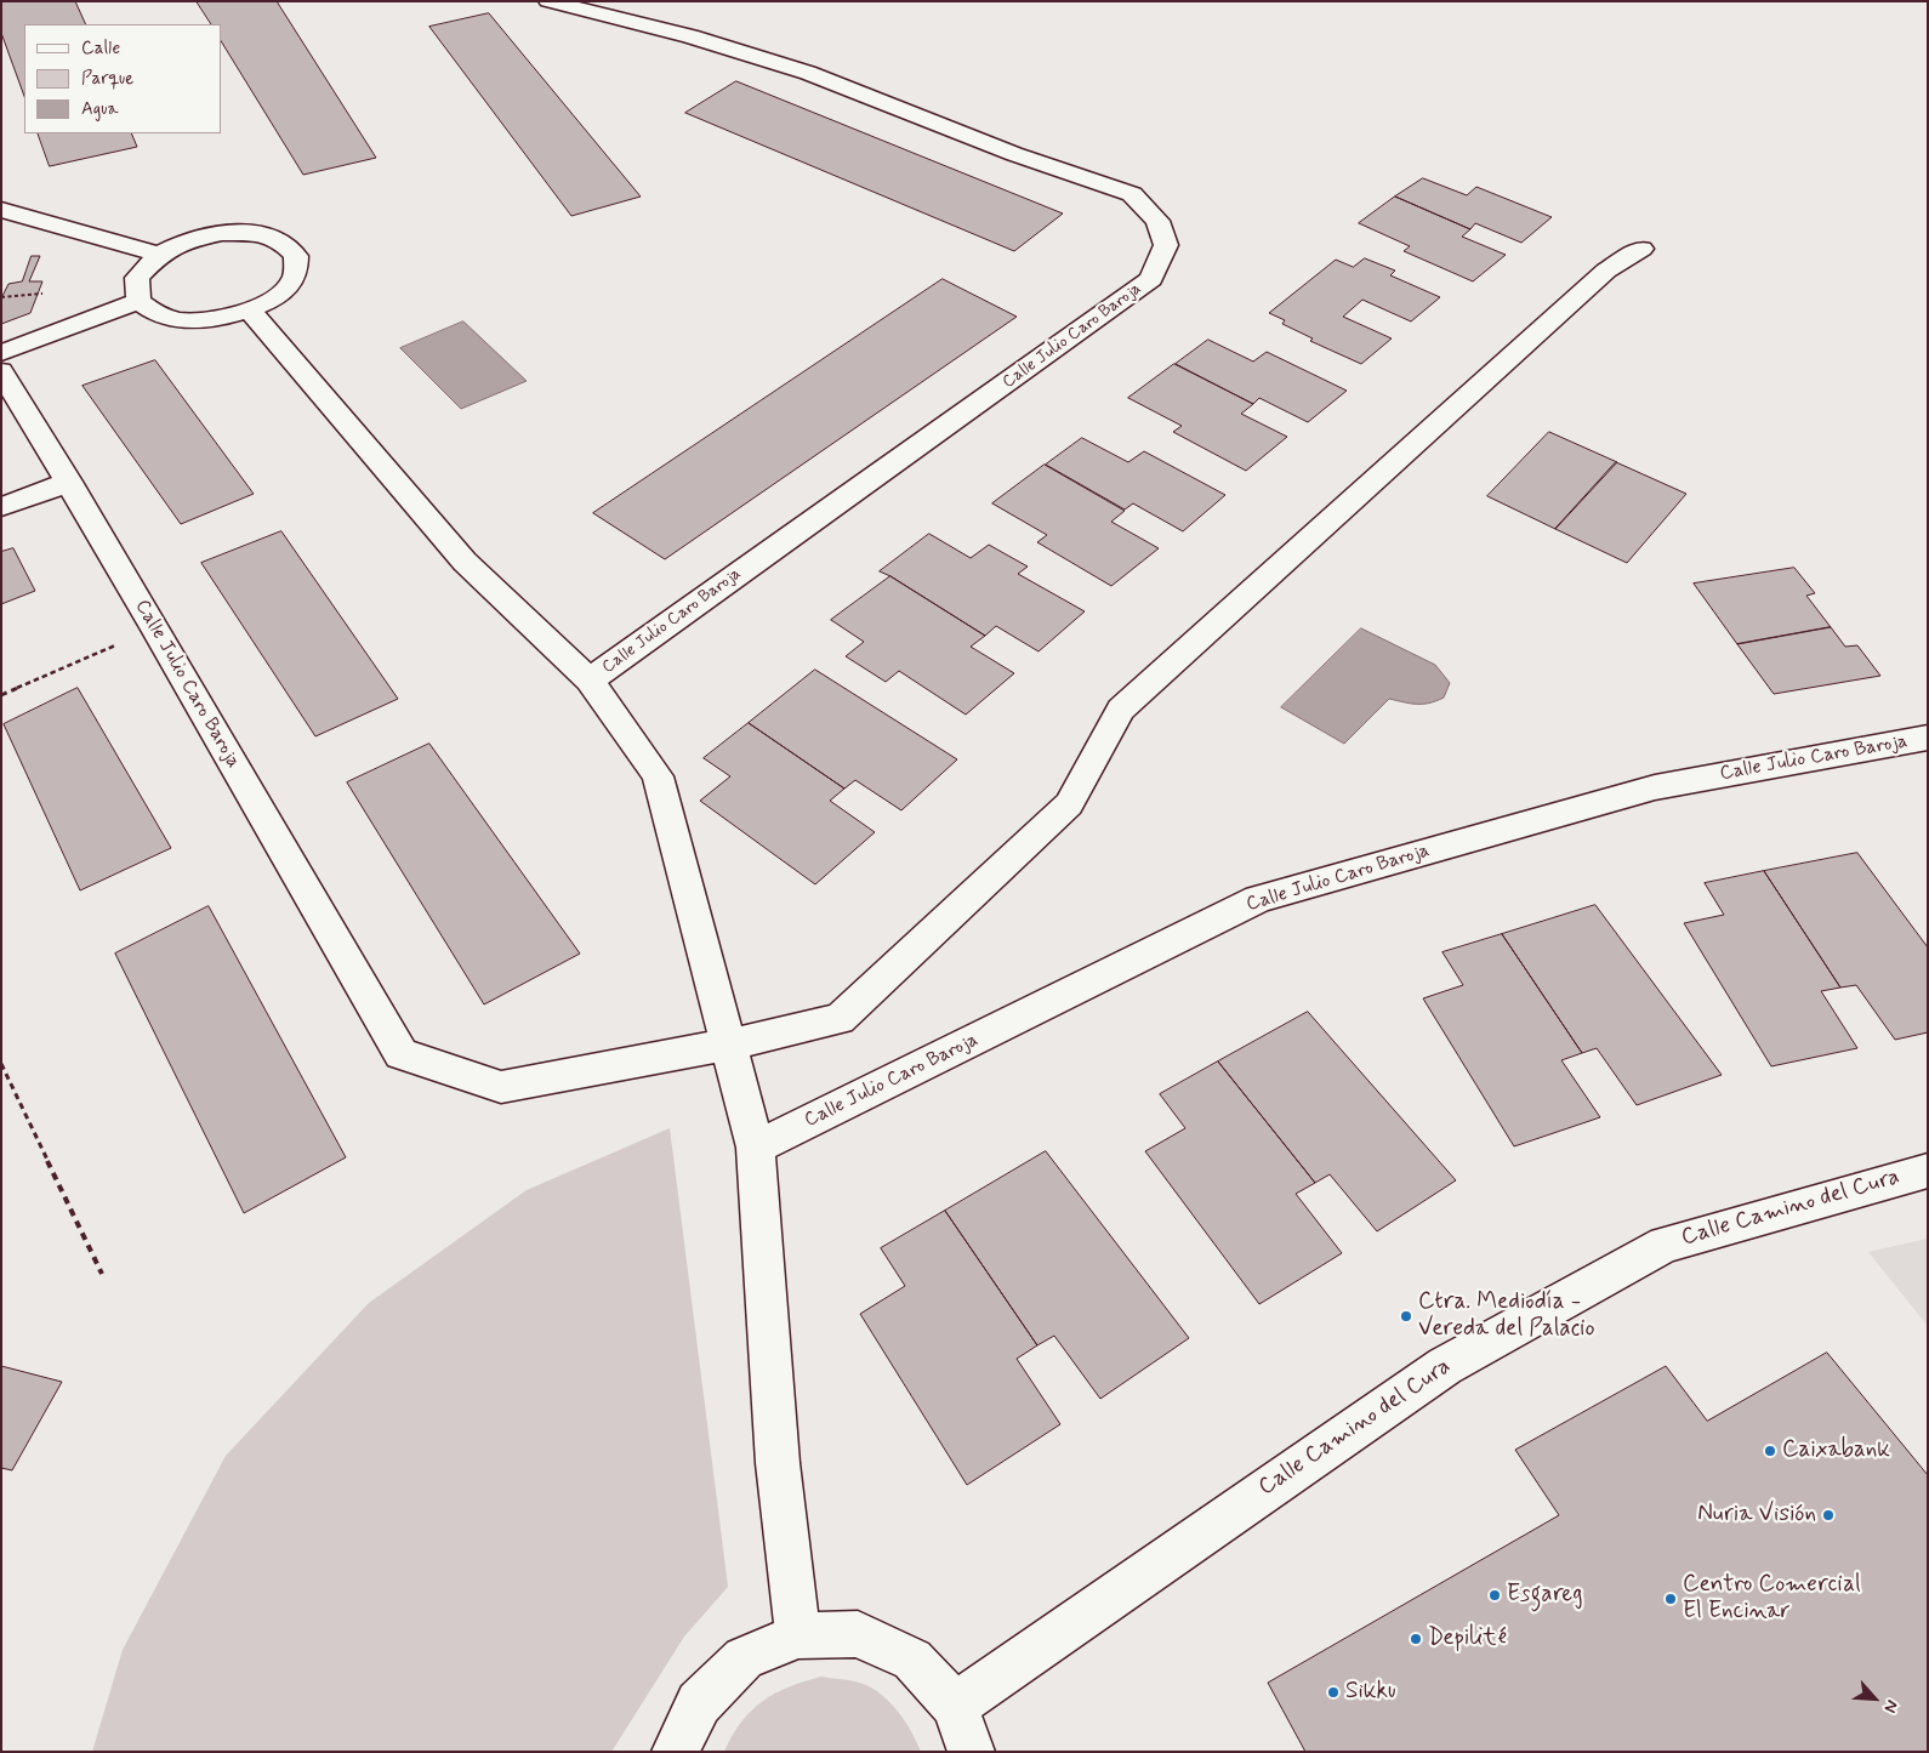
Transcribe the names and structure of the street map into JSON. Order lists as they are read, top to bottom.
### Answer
{
  "streets": {
    "street": ["Calle Julio Caro Baroja", "Calle Camino del Cura"]
  },
  "places": [
    "Ctra. Mediodía - Vereda del Palacio",
    "Caixabank",
    "Nuria Visión",
    "Esgareg",
    "Centro Comercial El Encinar",
    "Depilité",
    "Sikku"
  ],
  "legend": ["Calle", "Parque", "Agua"],
  "north": "bottom right"
}
